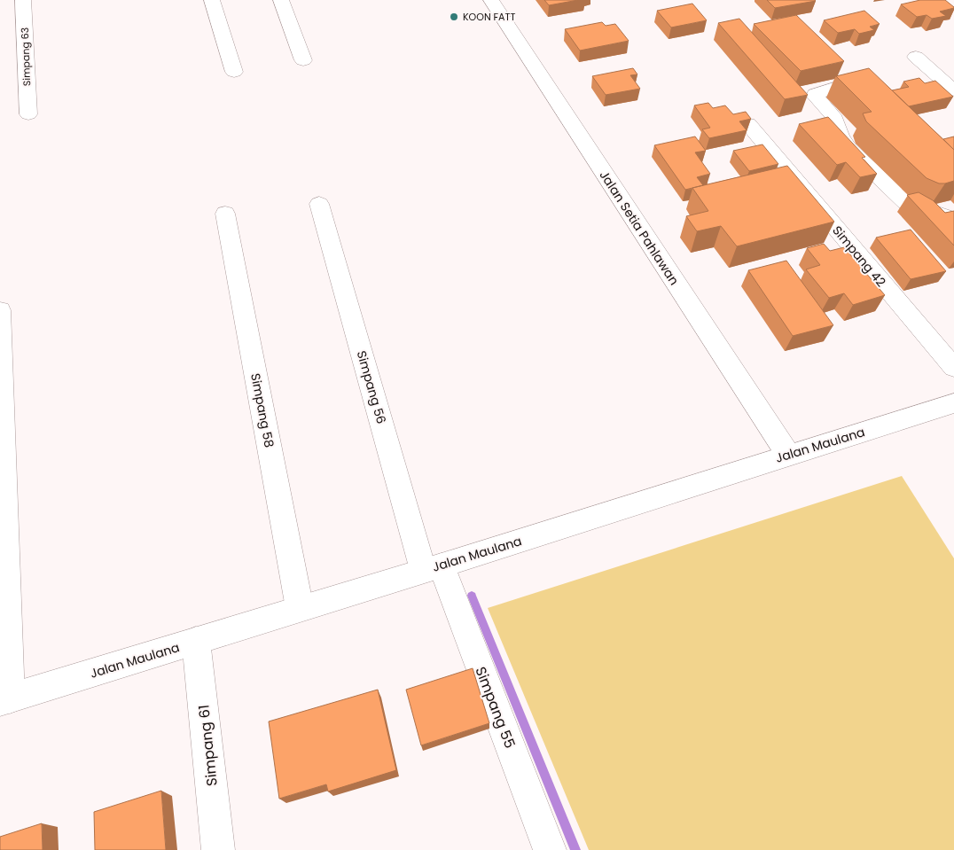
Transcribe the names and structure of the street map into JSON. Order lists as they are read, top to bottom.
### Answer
{
  "streets": {
    "street": [
      "Simpang 63",
      "Jalan Setia Pahlawan",
      "Simpang 42",
      "Simpang 56",
      "Simpang 58",
      "Jalan Maulana",
      "Simpang 55",
      "Simpang 61"
    ]
  },
  "crossings": [
    ["Jalan Setia Pahlawan", "Jalan Maulana"],
    ["Simpang 56", "Jalan Maulana"],
    ["Simpang 56", "Simpang 55"],
    ["Simpang 58", "Jalan Maulana"],
    ["Jalan Maulana", "Simpang 55"],
    ["Jalan Maulana", "Simpang 61"]
  ],
  "places": ["KOON FATT"]
}
